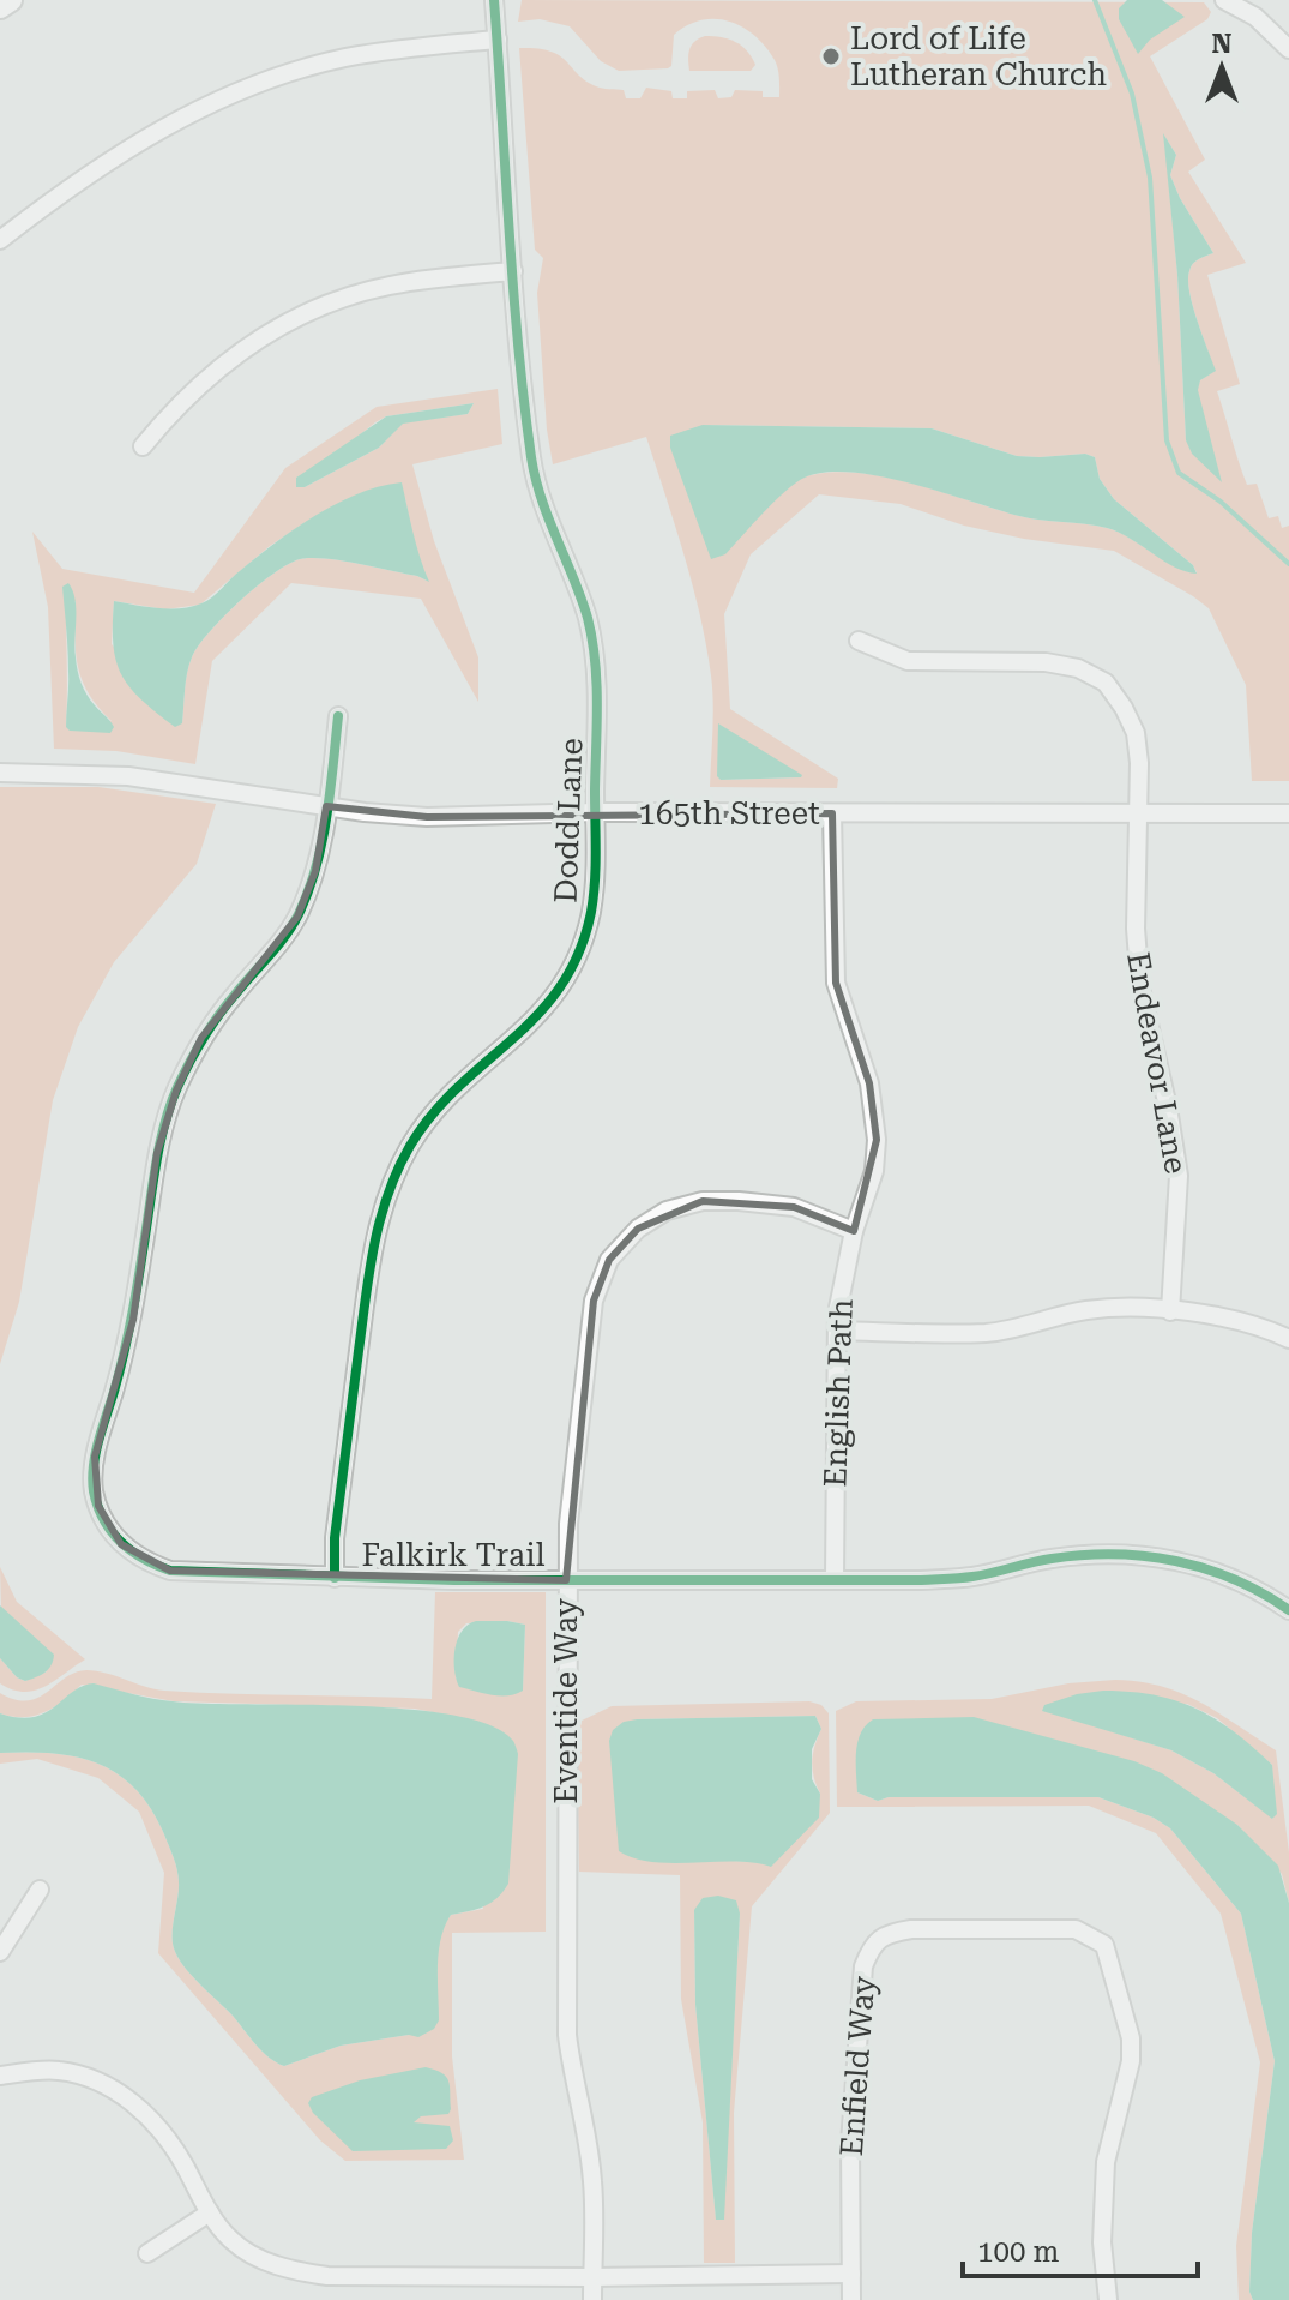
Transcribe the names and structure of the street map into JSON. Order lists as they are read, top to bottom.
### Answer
{
  "streets": {
    "street": [
      "165th Street",
      "Dodd Lane",
      "Endeavor Lane",
      "English Path",
      "Falkirk Trail",
      "Eventide Way",
      "Enfield Way"
    ]
  },
  "crossings": [
    ["165th Street", "Dodd Lane"],
    ["165th Street", "Endeavor Lane"],
    ["165th Street", "English Path"],
    ["165th Street", "Falkirk Trail"],
    ["Dodd Lane", "Falkirk Trail"],
    ["English Path", "Falkirk Trail"],
    ["English Path", "Eventide Way"],
    ["Falkirk Trail", "Eventide Way"]
  ],
  "places": ["Lord of Life Lutheran Church"],
  "scale_bar": "100 m",
  "north": "top"
}
